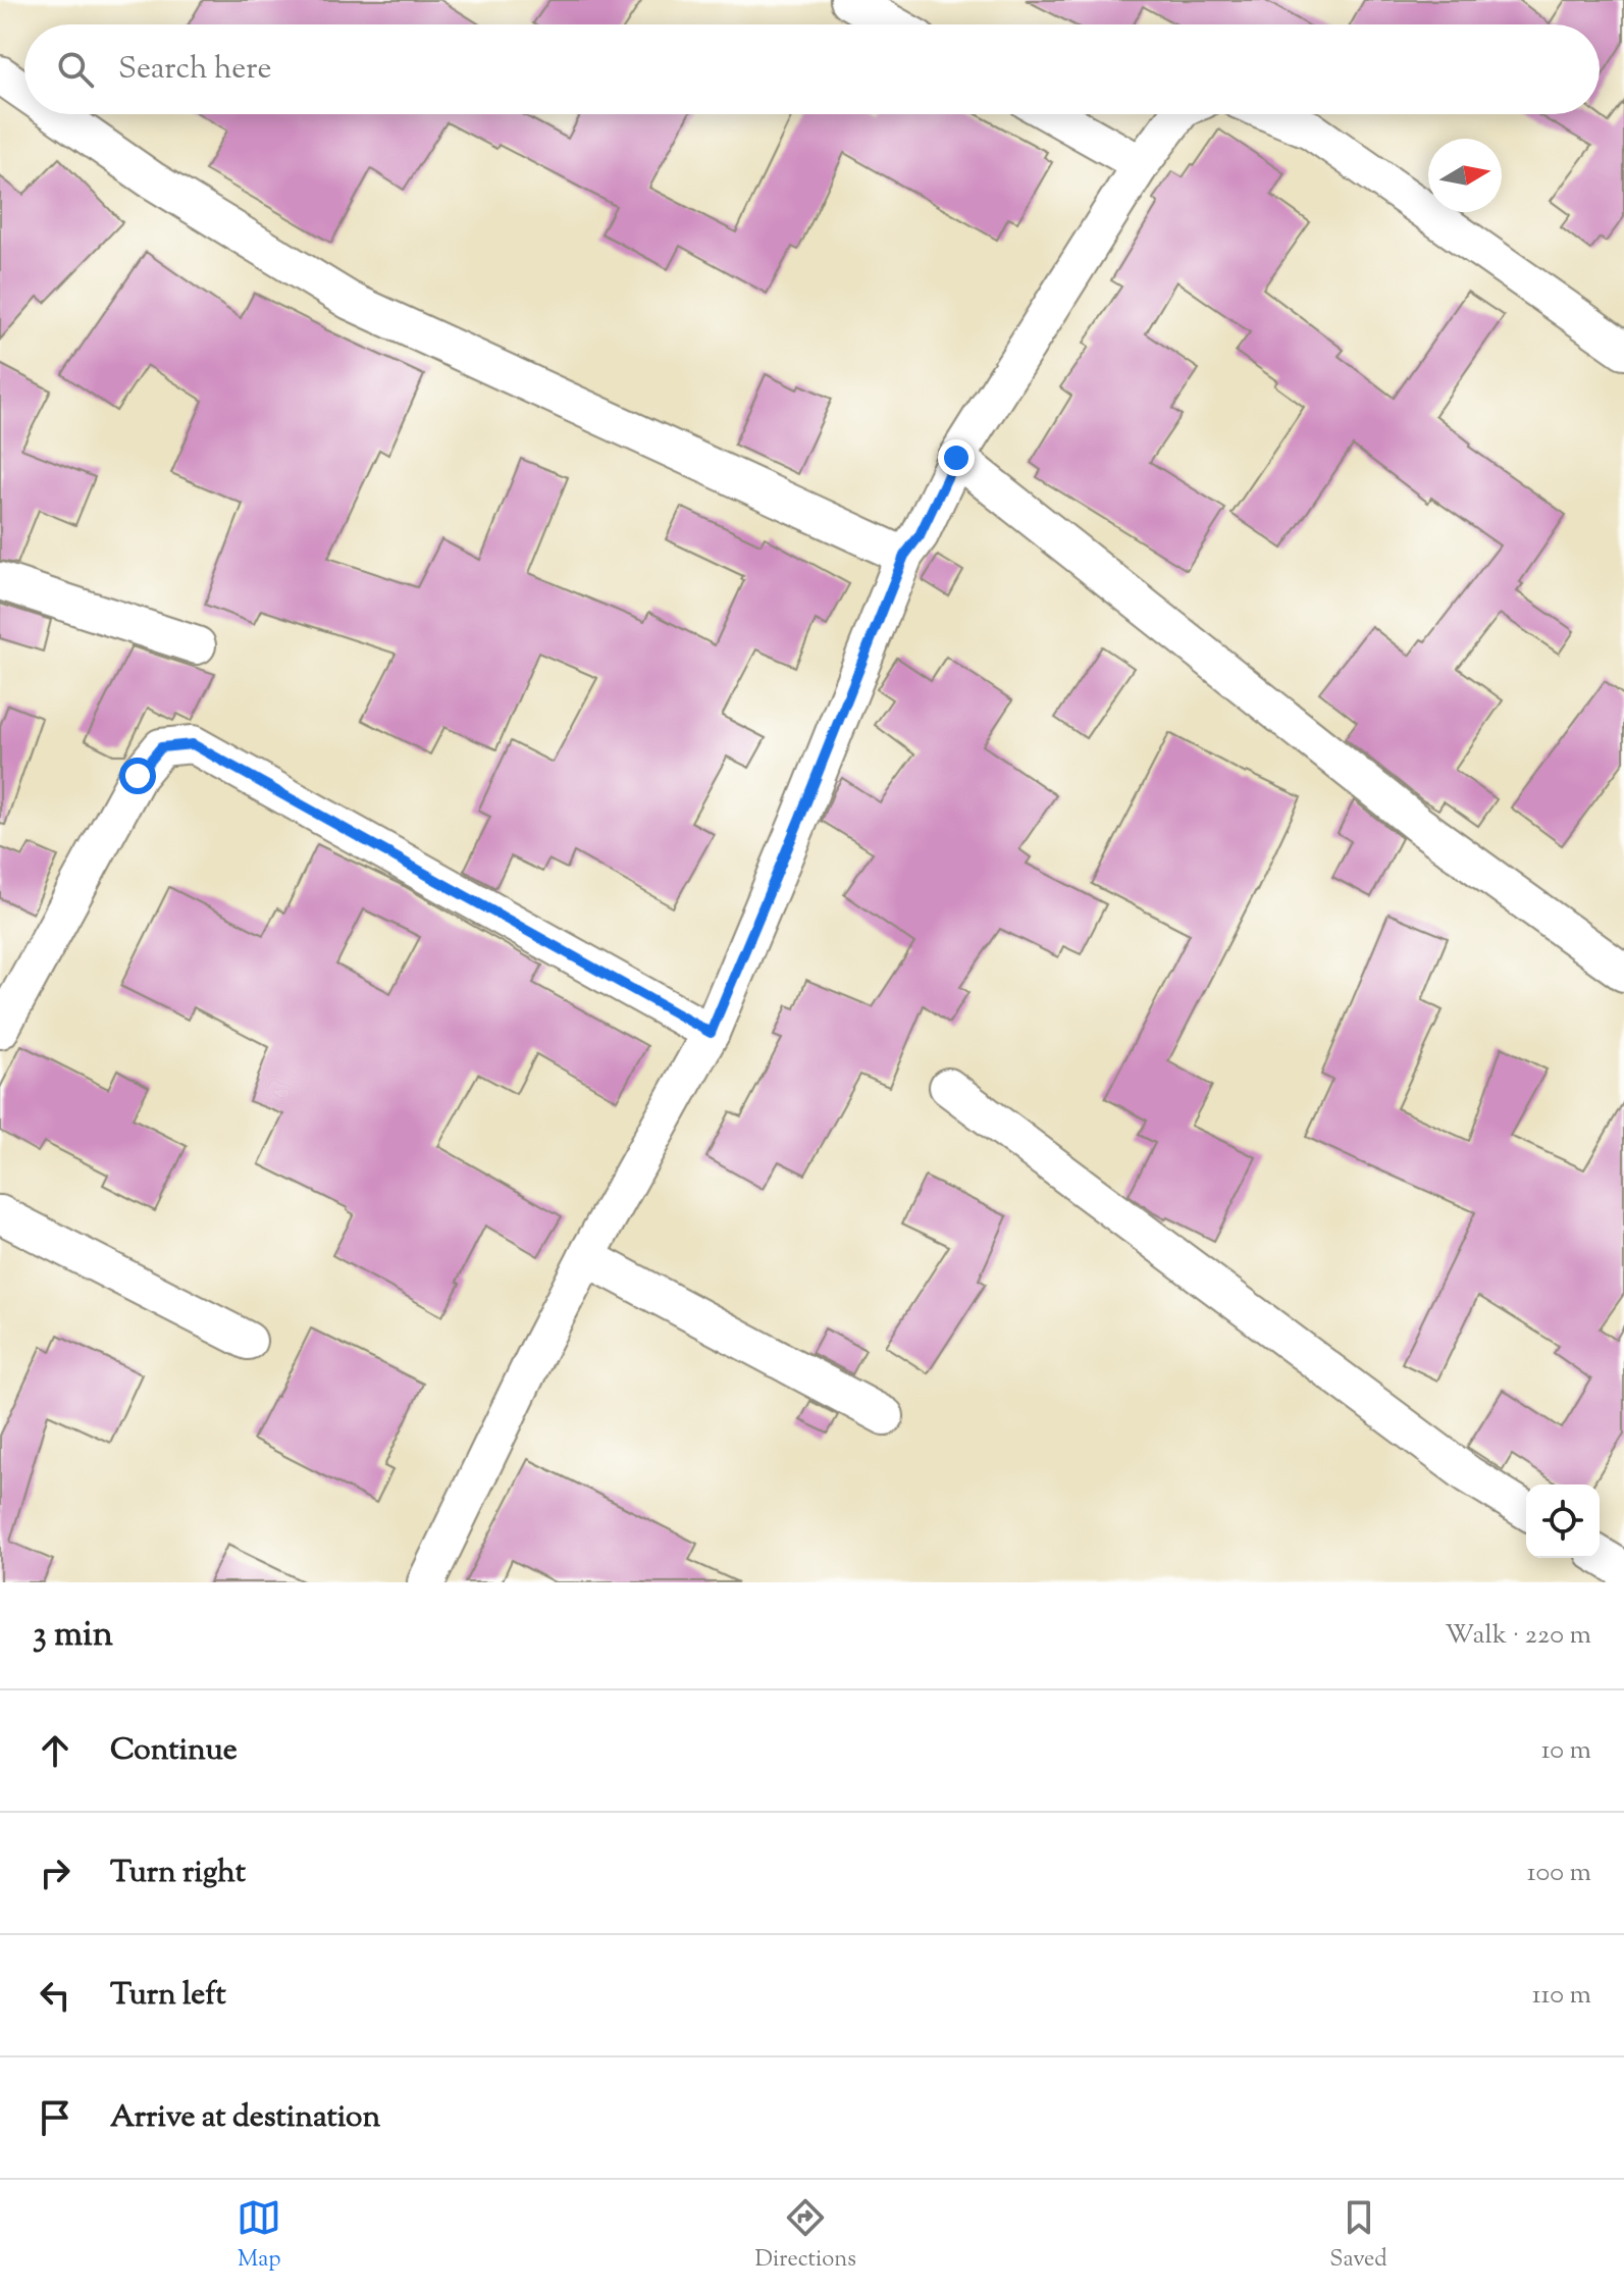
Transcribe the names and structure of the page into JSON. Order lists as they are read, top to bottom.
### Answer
{
  "north": "right",
  "page": {
    "search": "Search here",
    "heading": ["3 min", "Walk · 220 m"],
    "list": [
      ["Continue", "10 m"],
      ["Turn right", "100 m"],
      ["Turn left", "110 m"],
      "Arrive at destination"
    ],
    "nav": ["Map", "Directions", "Saved"]
  }
}
